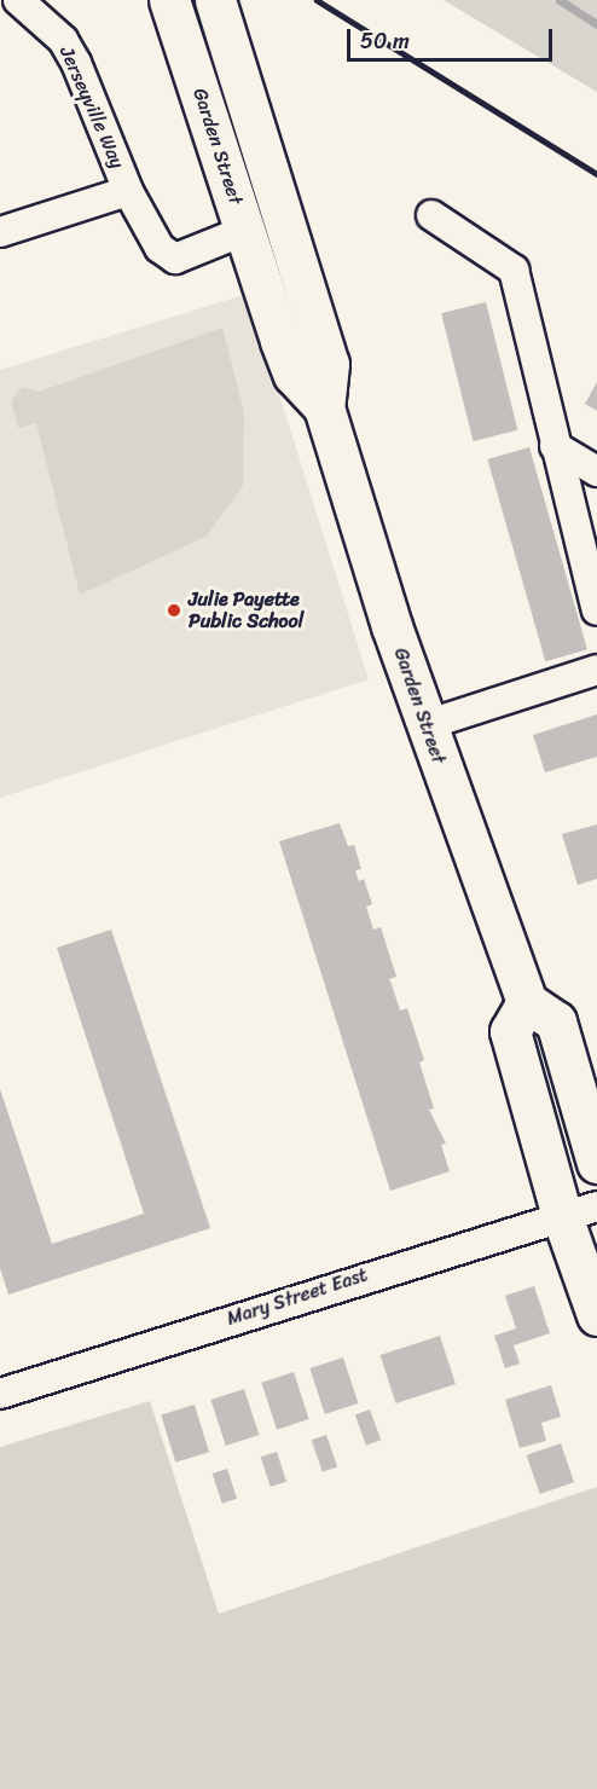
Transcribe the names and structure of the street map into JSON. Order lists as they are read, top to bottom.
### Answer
{
  "streets": {
    "street": ["Jerseyville Way", "Garden Street", "Mary Street East"]
  },
  "crossings": [
    ["Jerseyville Way", "Garden Street"]
  ],
  "places": ["Julie Payette Public School"],
  "scale_bar": "50 m"
}
